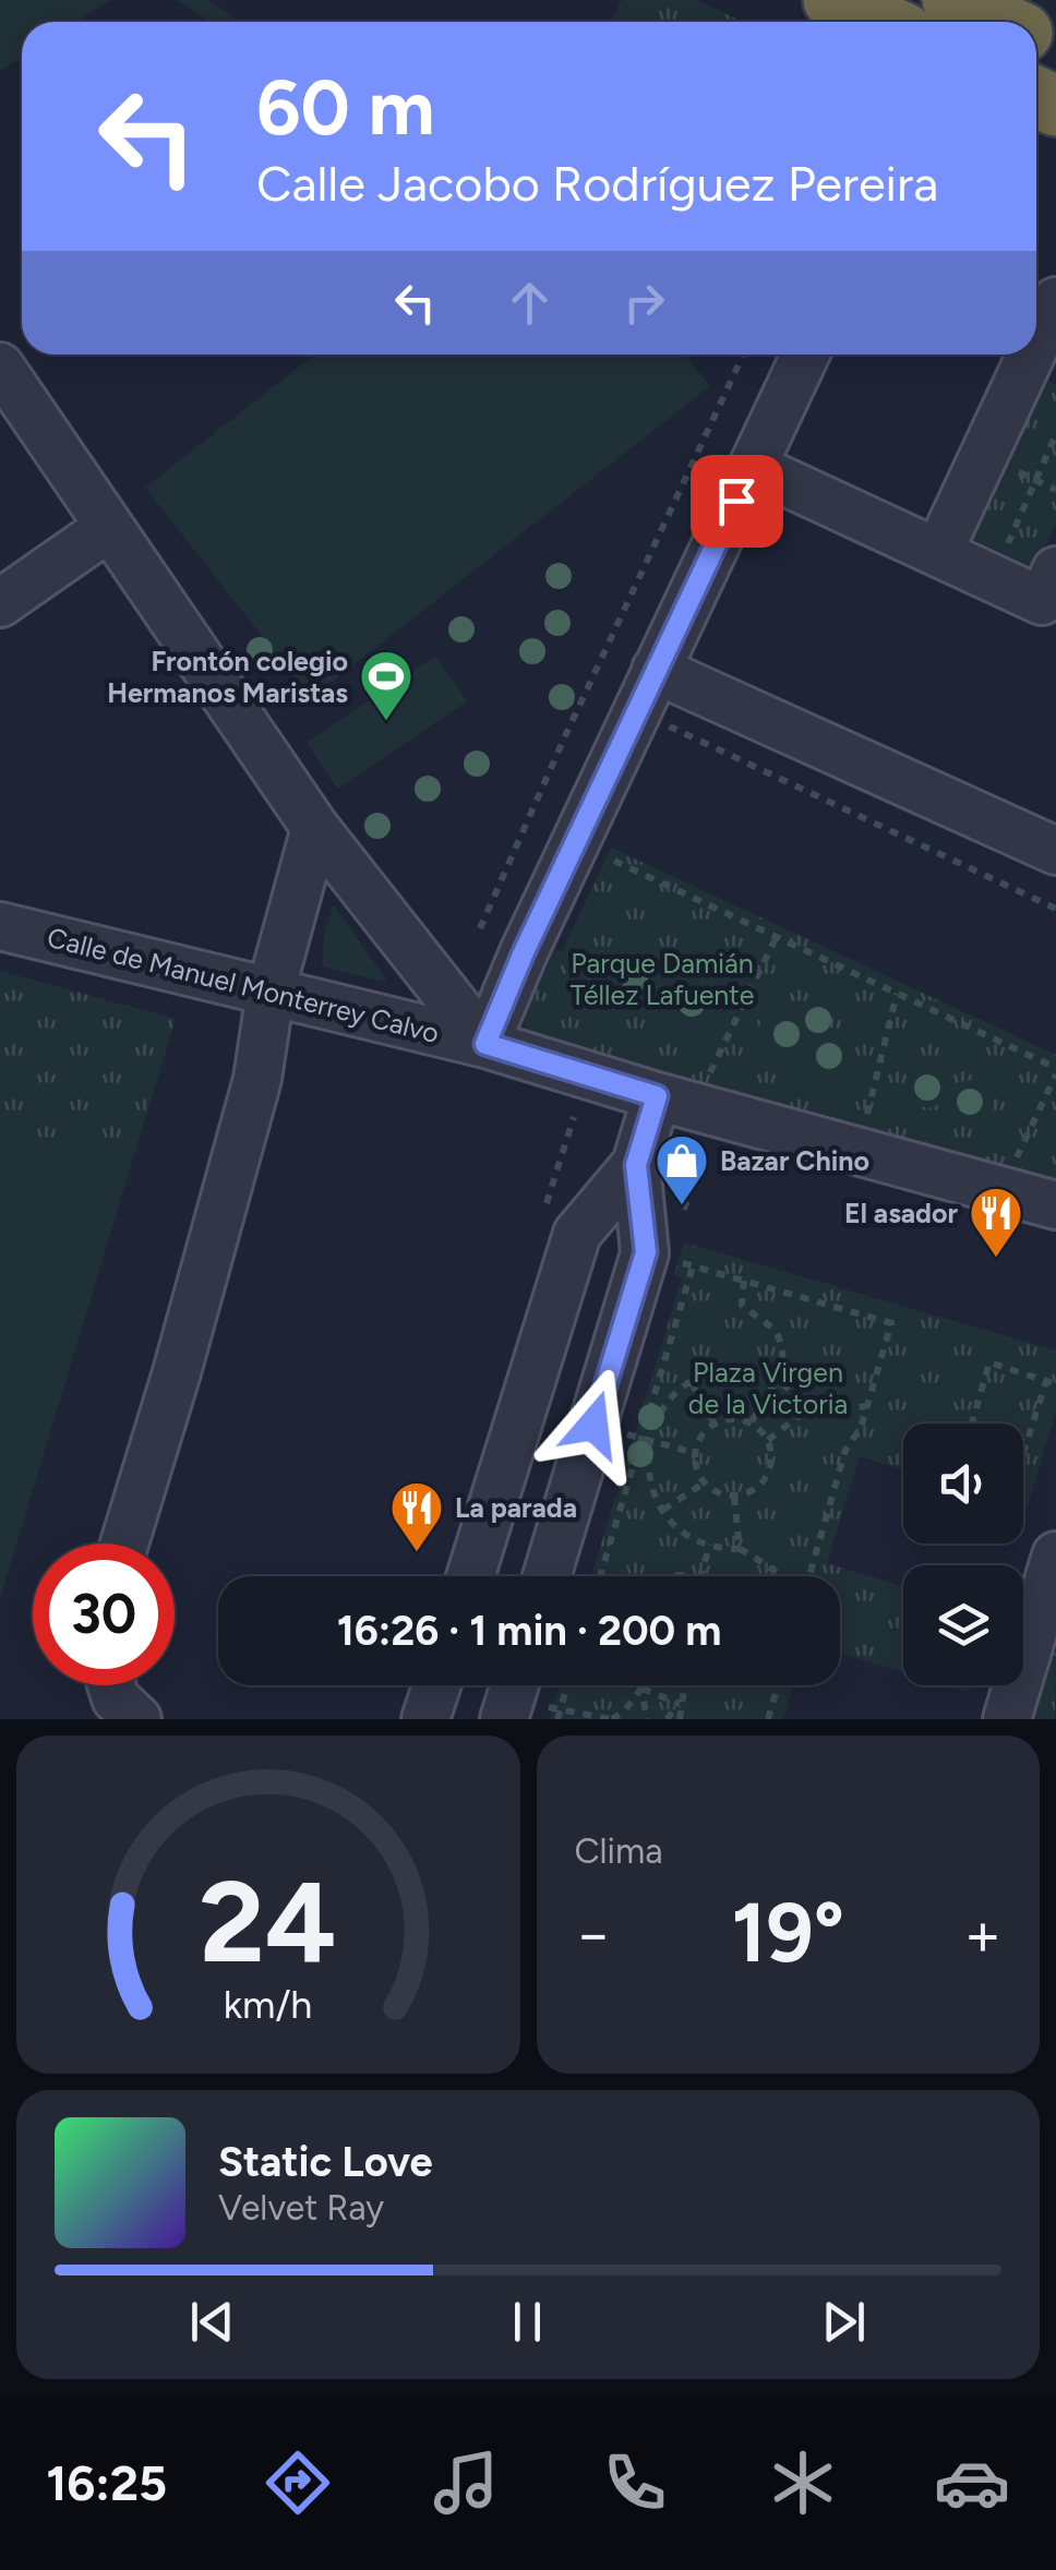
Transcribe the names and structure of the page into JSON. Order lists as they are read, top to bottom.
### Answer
{
  "streets": {
    "street": ["Calle de Manuel Monterrey Calvo"]
  },
  "parks": ["Parque Damián Téllez Lafuente", "Plaza Virgen de la Victoria"],
  "places": {
    "sports": ["Frontón colegio Hermanos Maristas"],
    "shop": ["Bazar Chino"],
    "restaurant": ["El asador", "La parada"]
  },
  "page": {
    "turn": ["60 m", "Calle Jacobo Rodríguez Pereira"],
    "limit": "30",
    "trip": "16:26 · 1 min · 200 m",
    "tile": "Clima",
    "heat": ["−", "19°", "+"],
    "song": ["Static Love", "Velvet Ray"],
    "tabs": "16:25",
    "gauge": ["24", "km/h"]
  }
}
